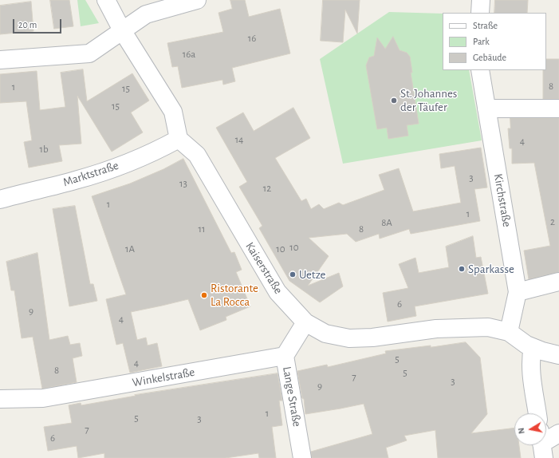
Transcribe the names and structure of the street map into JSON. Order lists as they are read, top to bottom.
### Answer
{
  "streets": {
    "street": [
      "Marktstraße",
      "Kirchstraße",
      "Kaiserstraße",
      "Winkelstraße",
      "Lange Straße"
    ]
  },
  "crossings": [
    ["Marktstraße", "Kaiserstraße"],
    ["Kirchstraße", "Kaiserstraße"],
    ["Kaiserstraße", "Lange Straße"],
    ["Winkelstraße", "Lange Straße"]
  ],
  "places": [
    "St. Johannes der Täufer",
    "Sparkasse",
    "Uetze",
    "Ristorante La Rocca"
  ],
  "house_numbers": [
    "16",
    "16a",
    "8",
    "1",
    "15",
    "15",
    "14",
    "4",
    "1b",
    "3",
    "13",
    "12",
    "1",
    "1",
    "2",
    "8A",
    "11",
    "8",
    "10",
    "1A",
    "10",
    "6",
    "9",
    "4",
    "5",
    "4",
    "8",
    "5",
    "7",
    "3",
    "9",
    "1",
    "5",
    "3",
    "7",
    "6"
  ],
  "legend": ["Straße", "Park", "Gebäude"],
  "scale_bar": "20 m",
  "north": "left"
}
